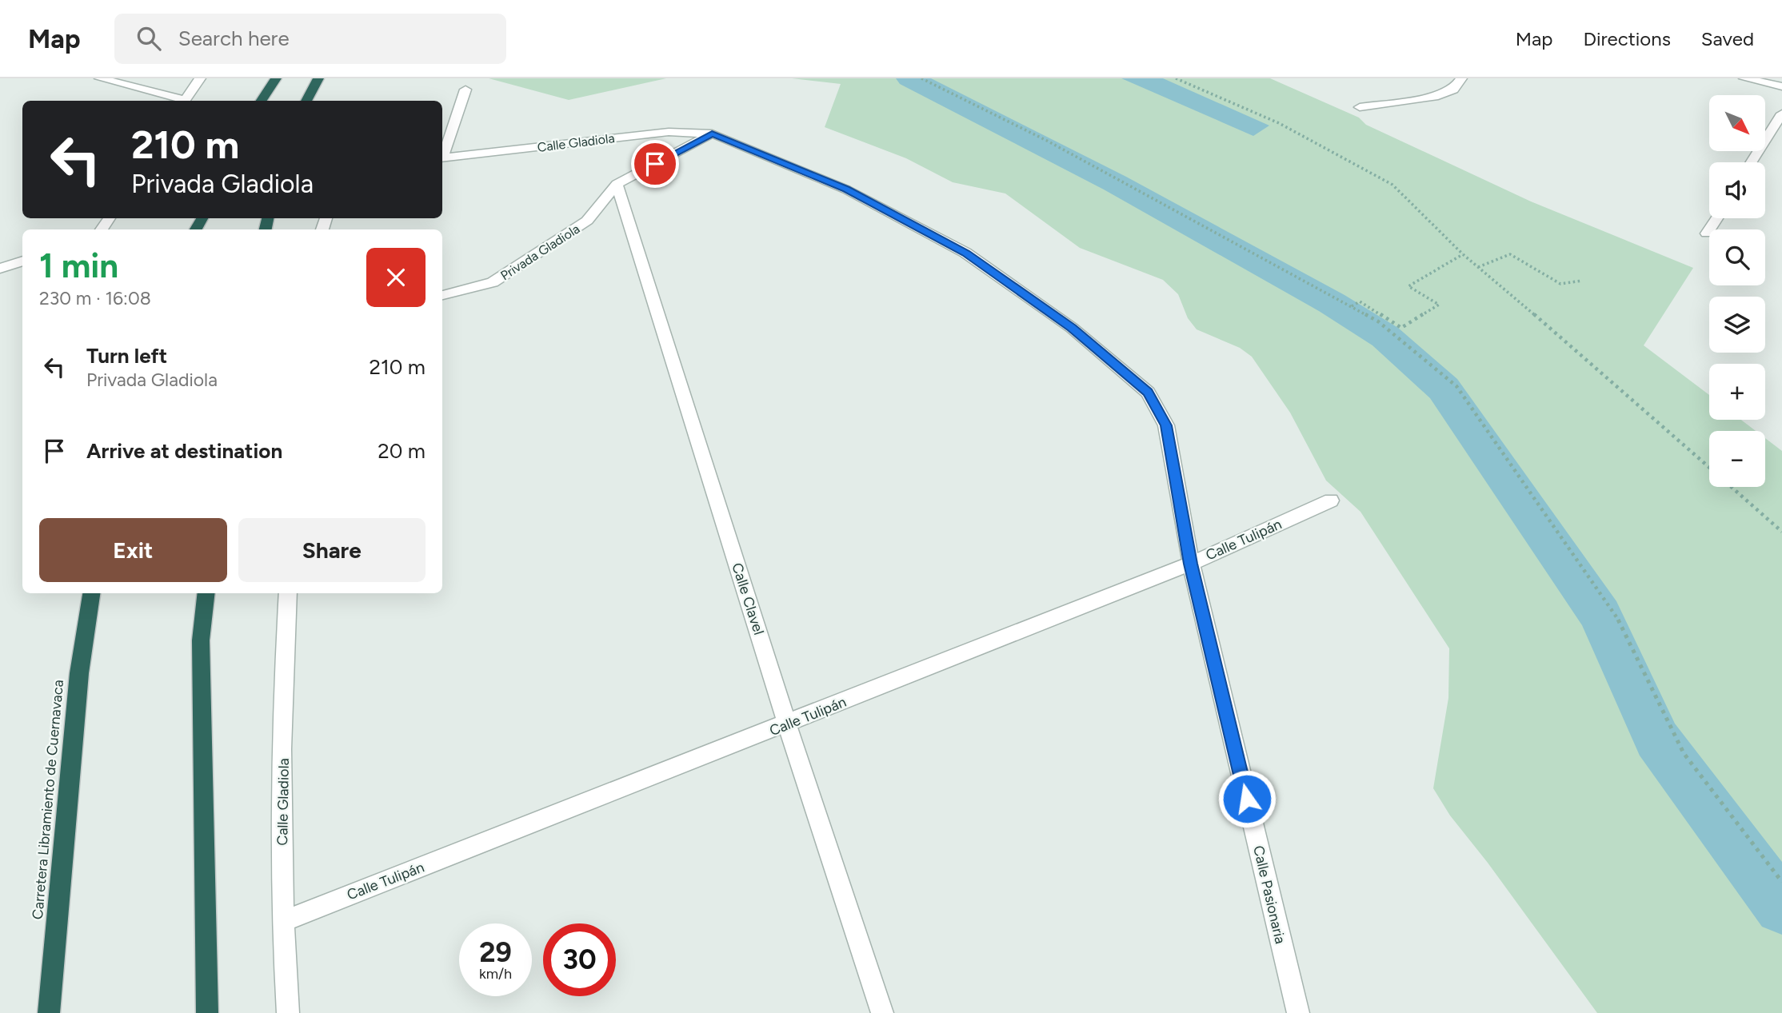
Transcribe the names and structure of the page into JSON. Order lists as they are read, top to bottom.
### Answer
{
  "streets": {
    "highway": ["Carretera Libramiento de Cuernavaca"],
    "street": [
      "Calle Gladiola",
      "Privada Gladiola",
      "Calle Tulipán",
      "Calle Clavel",
      "Calle Pasionaria"
    ]
  },
  "crossings": [
    ["Calle Gladiola", "Privada Gladiola"],
    ["Calle Gladiola", "Calle Tulipán"],
    ["Calle Gladiola", "Calle Pasionaria"],
    ["Privada Gladiola", "Calle Clavel"],
    ["Privada Gladiola", "Calle Pasionaria"],
    ["Calle Tulipán", "Calle Clavel"],
    ["Calle Tulipán", "Calle Pasionaria"]
  ],
  "north": "bottom right",
  "page": {
    "header": "Map",
    "search": "Search here",
    "nav": ["Map", "Directions", "Saved"],
    "map_buttons": ["+", "−"],
    "turn": ["210 m", "Privada Gladiola"],
    "heading": ["1 min", "230 m · 16:08"],
    "list": [
      {
        "name": "Turn left",
        "note": "Privada Gladiola",
        "value": "210 m"
      },
      {
        "name": "Arrive at destination",
        "value": "20 m"
      }
    ],
    "buttons": ["Exit", "Share"],
    "speed": "29 km/h",
    "limit": "30"
  }
}
